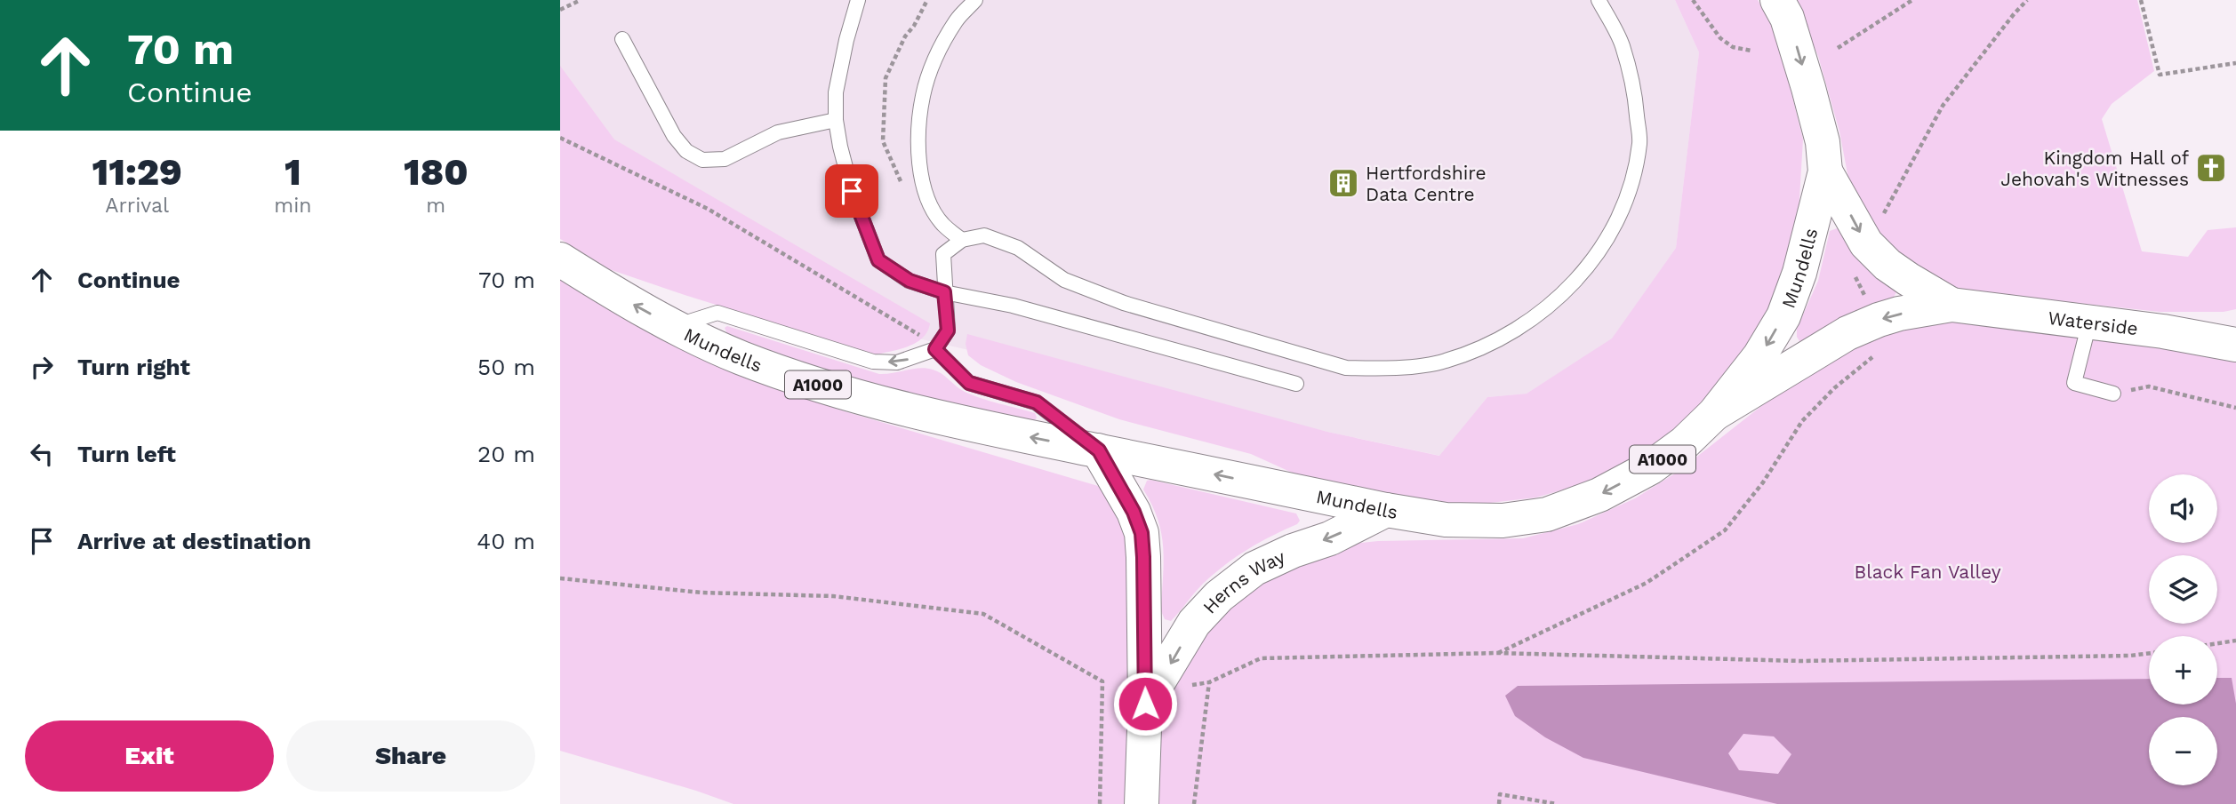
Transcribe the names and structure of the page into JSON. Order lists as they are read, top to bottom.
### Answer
{
  "streets": {
    "main road": [
      "Mundells",
      "Waterside",
      "A1000",
      "Herns Way"
    ]
  },
  "crossings": [
    ["Mundells", "Waterside"],
    ["Mundells", "Herns Way"]
  ],
  "one_way": ["Herns Way"],
  "parks": ["Black Fan Valley"],
  "places": {
    "church": ["Kingdom Hall of Jehovah's Witnesses"],
    "building": ["Hertfordshire Data Centre"]
  },
  "page": {
    "turn": ["70 m", "Continue"],
    "eta": [
      "11:29",
      "Arrival",
      "1",
      "min",
      "180",
      "m"
    ],
    "list": [
      {
        "name": "Continue",
        "value": "70 m"
      },
      {
        "name": "Turn right",
        "value": "50 m"
      },
      {
        "name": "Turn left",
        "value": "20 m"
      },
      {
        "name": "Arrive at destination",
        "value": "40 m"
      }
    ],
    "map_buttons": ["+", "−"],
    "buttons": ["Exit", "Share"]
  }
}
